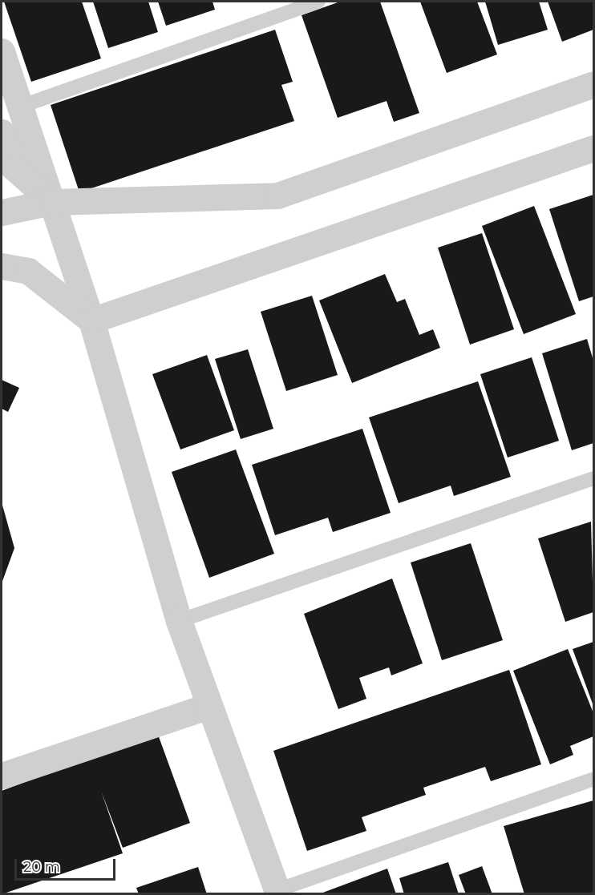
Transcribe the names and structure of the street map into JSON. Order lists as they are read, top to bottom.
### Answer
{
  "scale_bar": "20 m"
}
